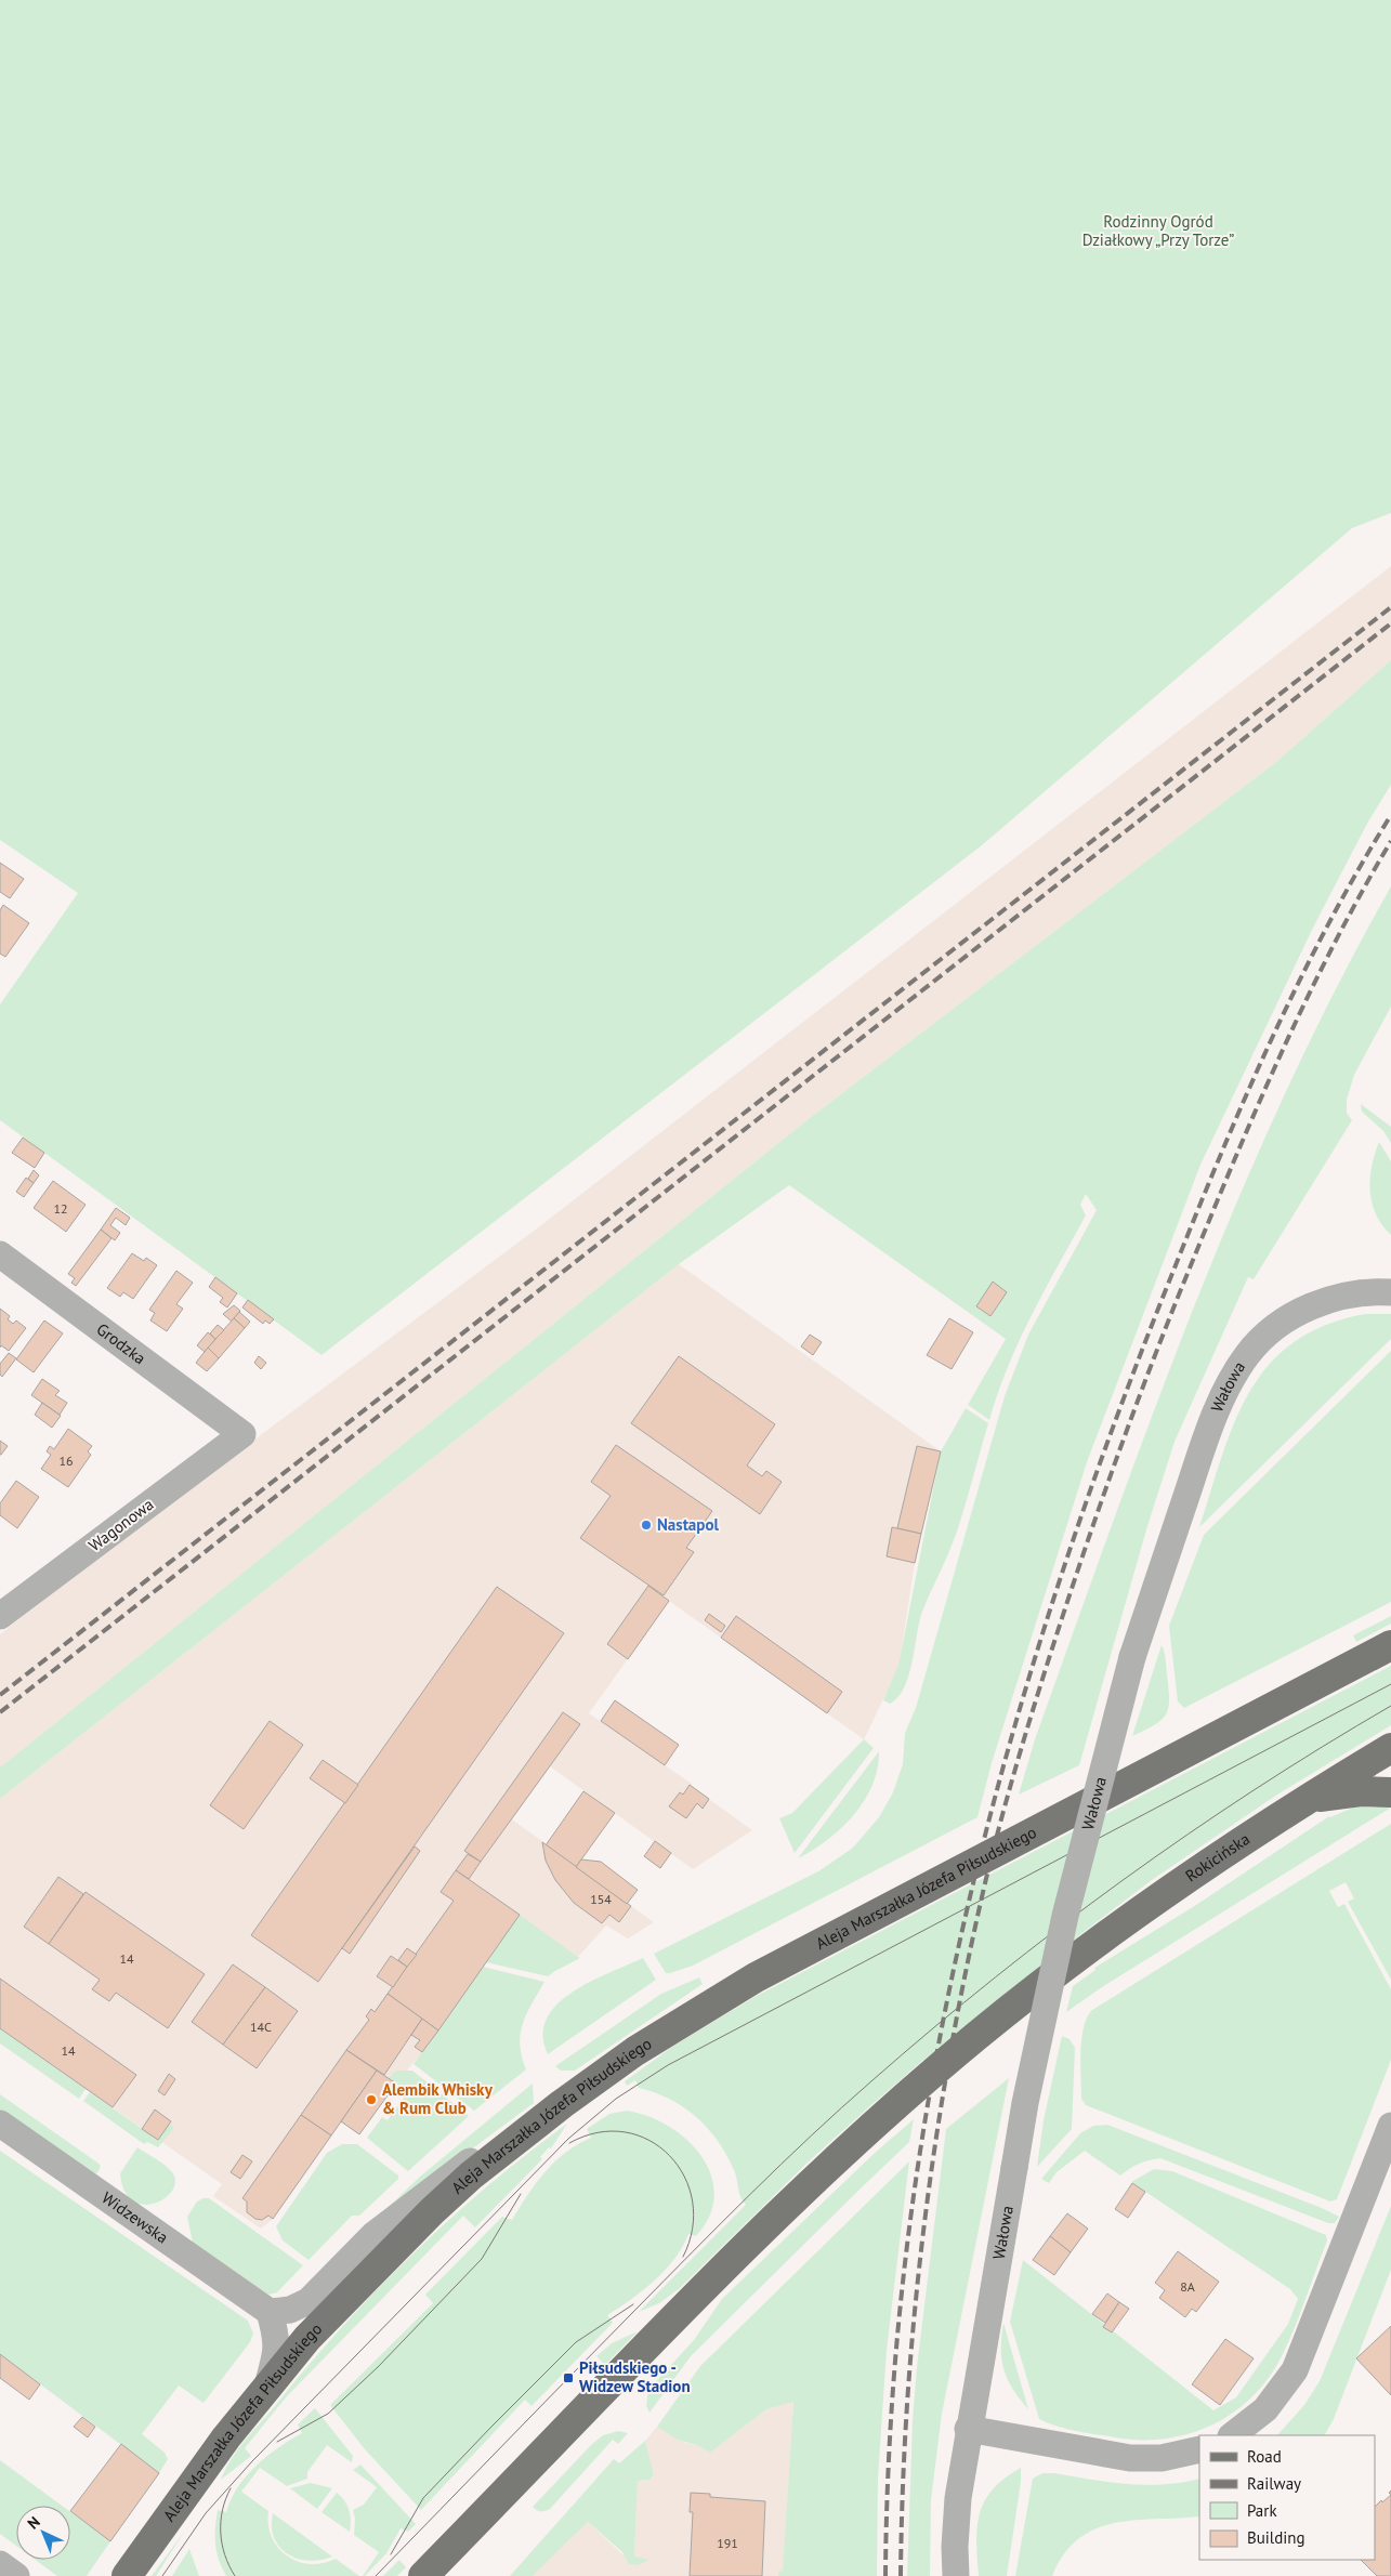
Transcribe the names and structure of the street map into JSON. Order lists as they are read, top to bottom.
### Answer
{
  "streets": {
    "main road": ["Rokicińska", "Aleja Marszałka Józefa Piłsudskiego"],
    "street": [
      "Grodzka",
      "Wałowa",
      "Wagonowa",
      "Widzewska"
    ]
  },
  "crossings": [
    ["Grodzka", "Wagonowa"]
  ],
  "parks": ["Rodzinny Ogród Działkowy „Przy Torze”"],
  "places": {
    "other": ["Nastapol", "Alembik Whisky & Rum Club"],
    "transit": ["Piłsudskiego - Widzew Stadion"]
  },
  "house_numbers": [
    "12",
    "16",
    "154",
    "14",
    "14C",
    "14",
    "8A",
    "191"
  ],
  "legend": [
    "Road",
    "Railway",
    "Park",
    "Building"
  ],
  "north": "top left"
}
